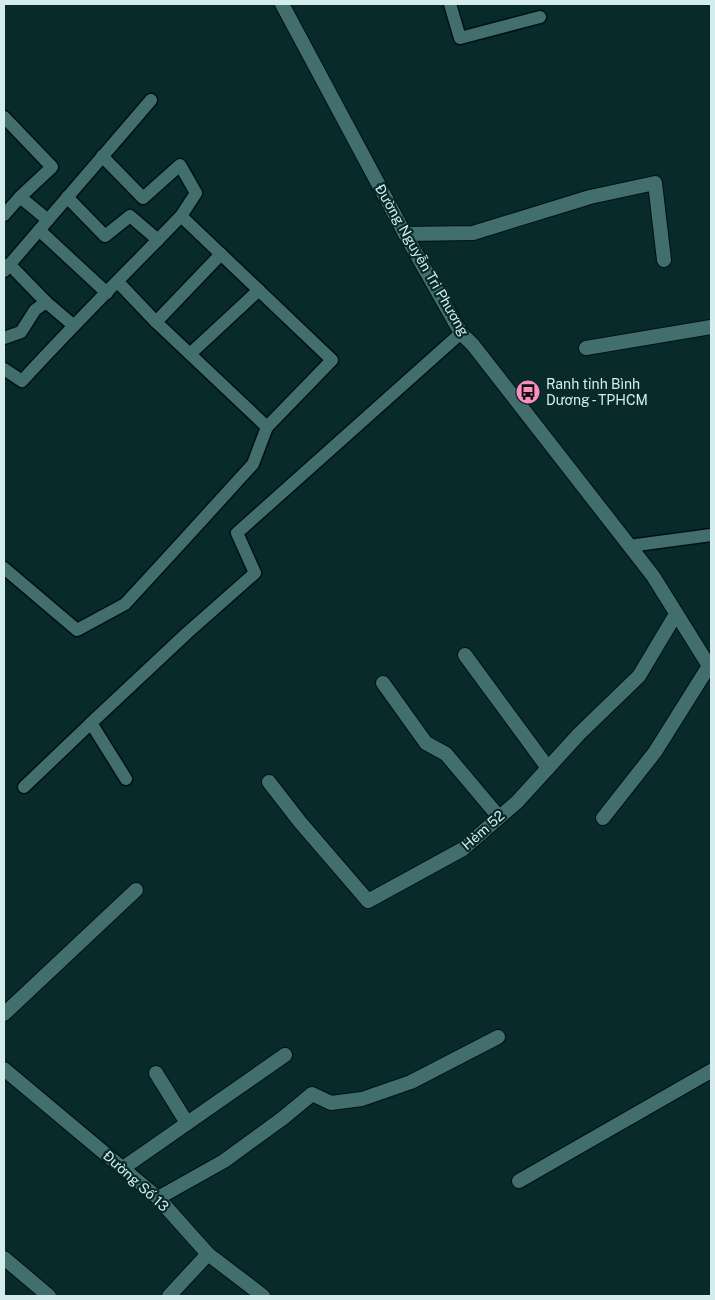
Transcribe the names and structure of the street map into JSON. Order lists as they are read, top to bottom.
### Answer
{
  "streets": {
    "street": ["Đường Nguyễn Tri Phương", "Hẻm 52", "Đường Số 13"]
  },
  "crossings": [
    ["Đường Nguyễn Tri Phương", "Hẻm 52"]
  ],
  "places": {
    "bus stop": ["Ranh tỉnh Bình Dương - TPHCM"]
  }
}
